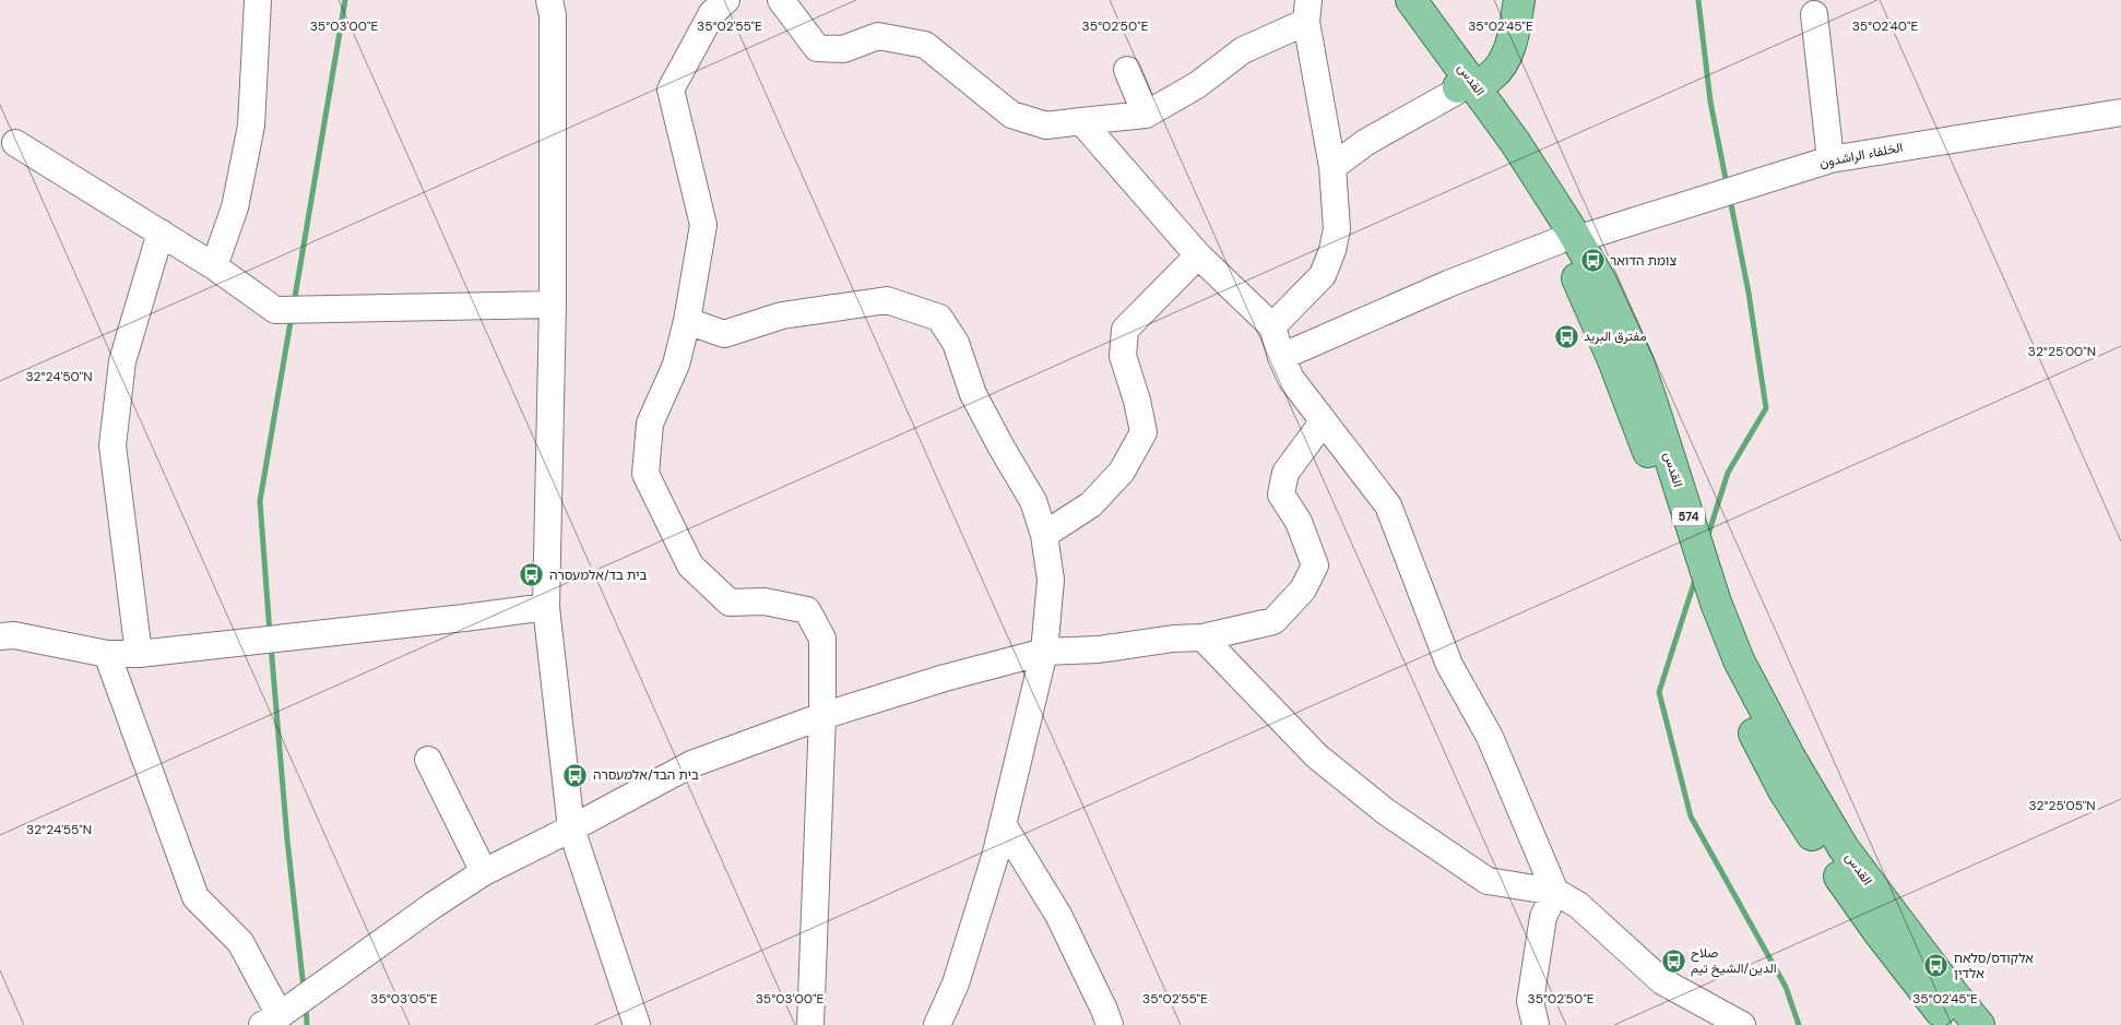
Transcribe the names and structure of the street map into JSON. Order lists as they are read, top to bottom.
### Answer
{
  "streets": {
    "main road": ["القدس", "574"],
    "street": ["الخلفاء الراشدون"]
  },
  "crossings": [
    ["القدس", "الخلفاء الراشدون"]
  ],
  "places": {
    "bus stop": [
      "צומת הדואר",
      "مفترق البريد",
      "בית בד/אלמעסרה",
      "בית הבד/אלמעסרה",
      "صلاح الدين/الشيخ تيم",
      "אלקודס/סלאח אלדין"
    ]
  },
  "coordinates": [
    "35°03'00\"E",
    "35°02'55\"E",
    "35°02'50\"E",
    "35°02'45\"E",
    "35°02'40\"E",
    "32°25'00\"N",
    "32°24'50\"N",
    "32°25'05\"N",
    "32°24'55\"N",
    "35°03'05\"E"
  ]
}
